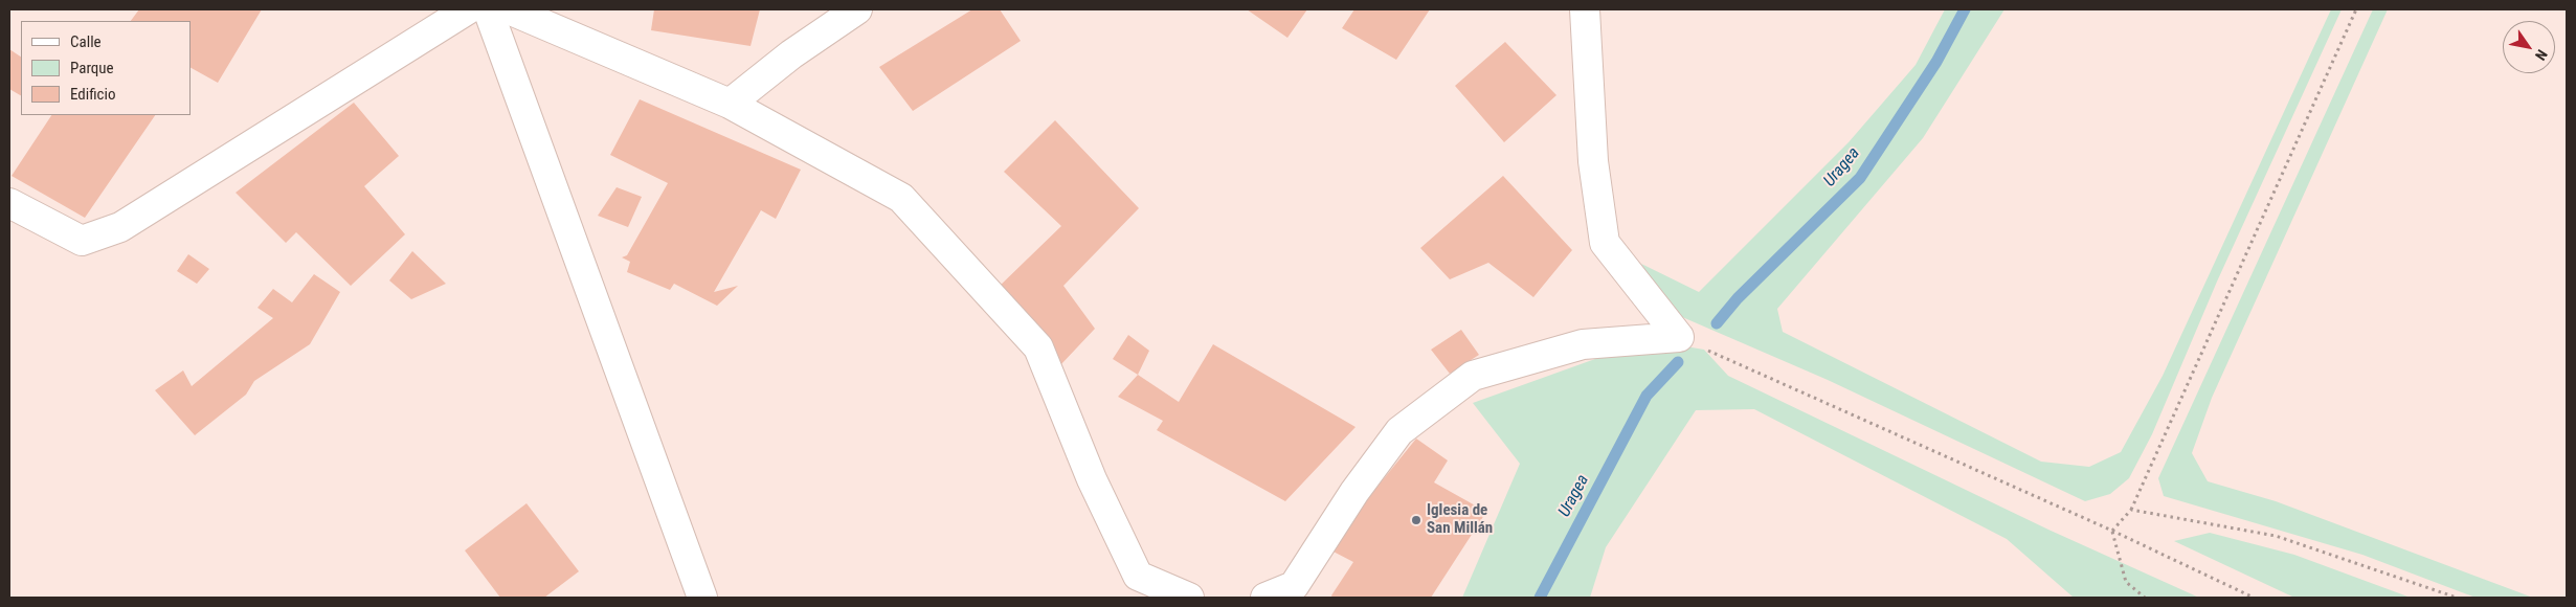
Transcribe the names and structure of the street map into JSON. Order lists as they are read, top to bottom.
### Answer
{
  "water": ["Uragea"],
  "places": ["Iglesia de San Millán"],
  "legend": ["Calle", "Parque", "Edificio"],
  "north": "bottom right"
}
